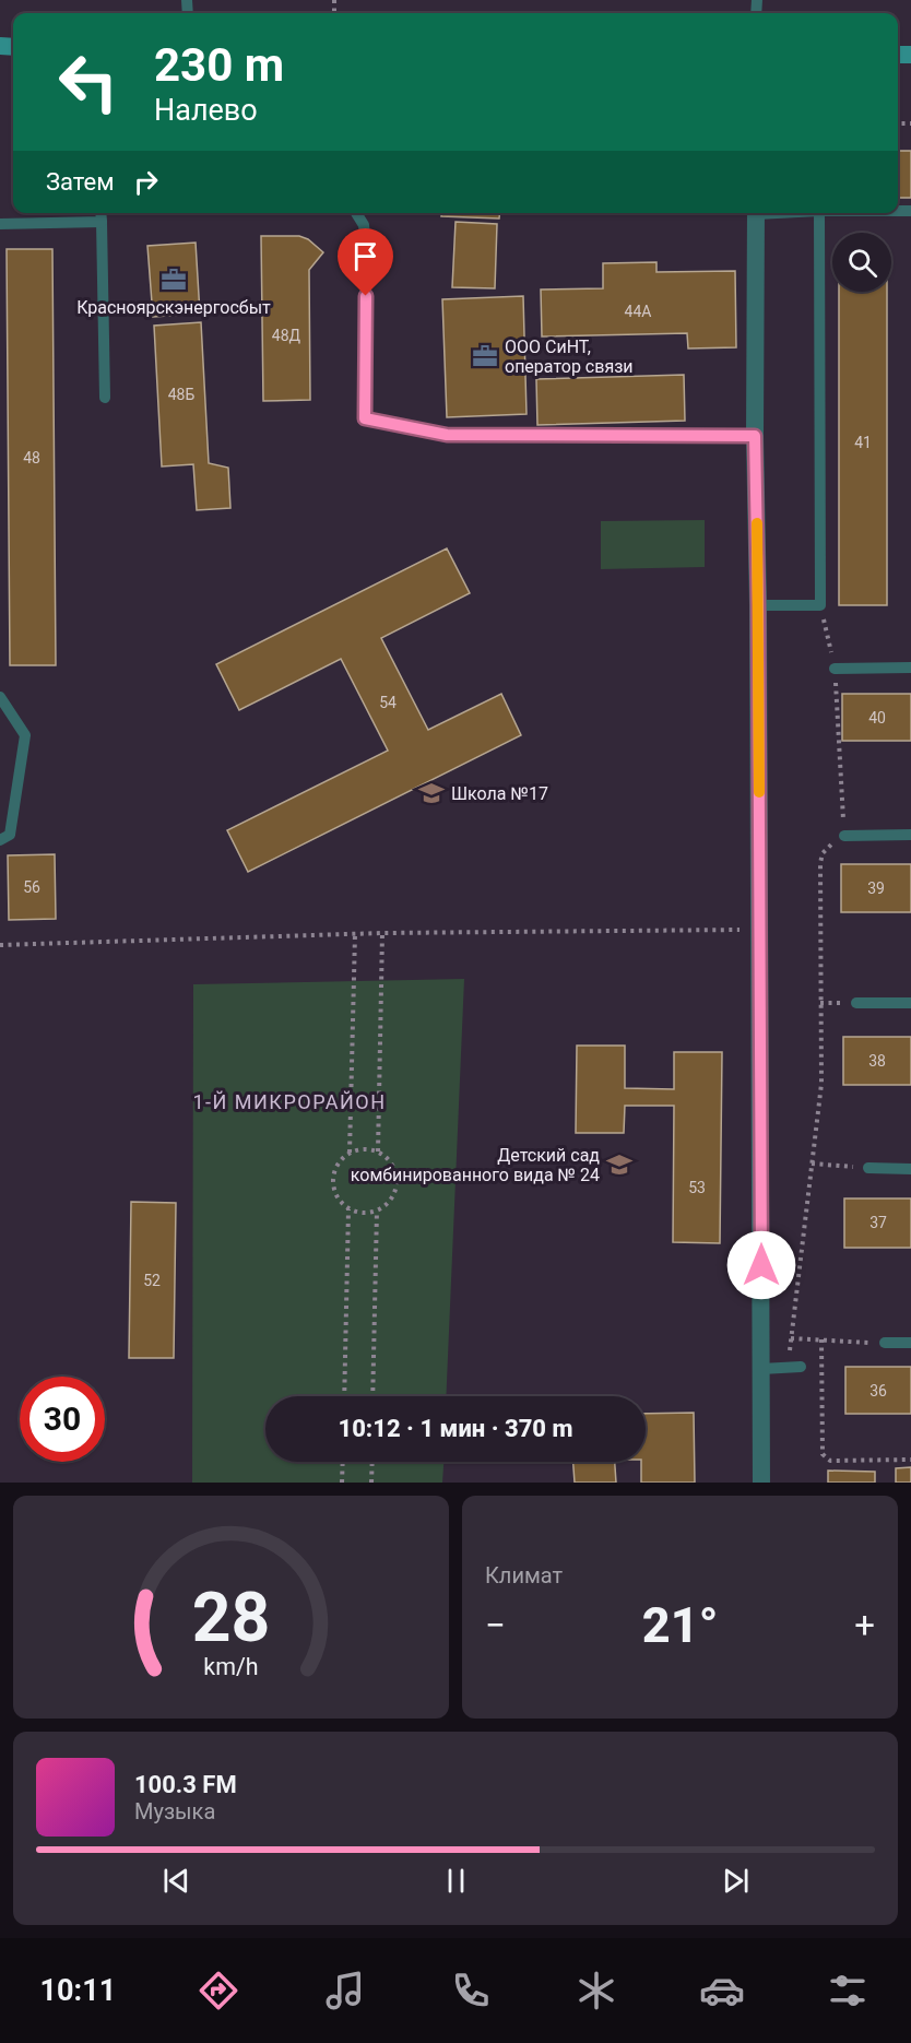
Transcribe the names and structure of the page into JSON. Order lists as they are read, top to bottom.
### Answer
{
  "districts": ["1-Й МИКРОРАЙОН"],
  "places": {
    "office": ["Красноярскэнергосбыт", "ООО СиНТ, оператор связи"],
    "school or university": ["Школа №17", "Детский сад комбинированного вида № 24"]
  },
  "house_numbers": [
    "44А",
    "48Д",
    "48Б",
    "41",
    "48",
    "54",
    "40",
    "56",
    "39",
    "38",
    "53",
    "37",
    "52",
    "36"
  ],
  "page": {
    "turn": ["230 m", "Налево"],
    "then": "Затем",
    "limit": "30",
    "trip": "10:12 · 1 мин · 370 m",
    "tile": "Климат",
    "heat": ["−", "21°", "+"],
    "song": ["100.3 FM", "Музыка"],
    "tabs": "10:11",
    "gauge": ["28", "km/h"]
  }
}
